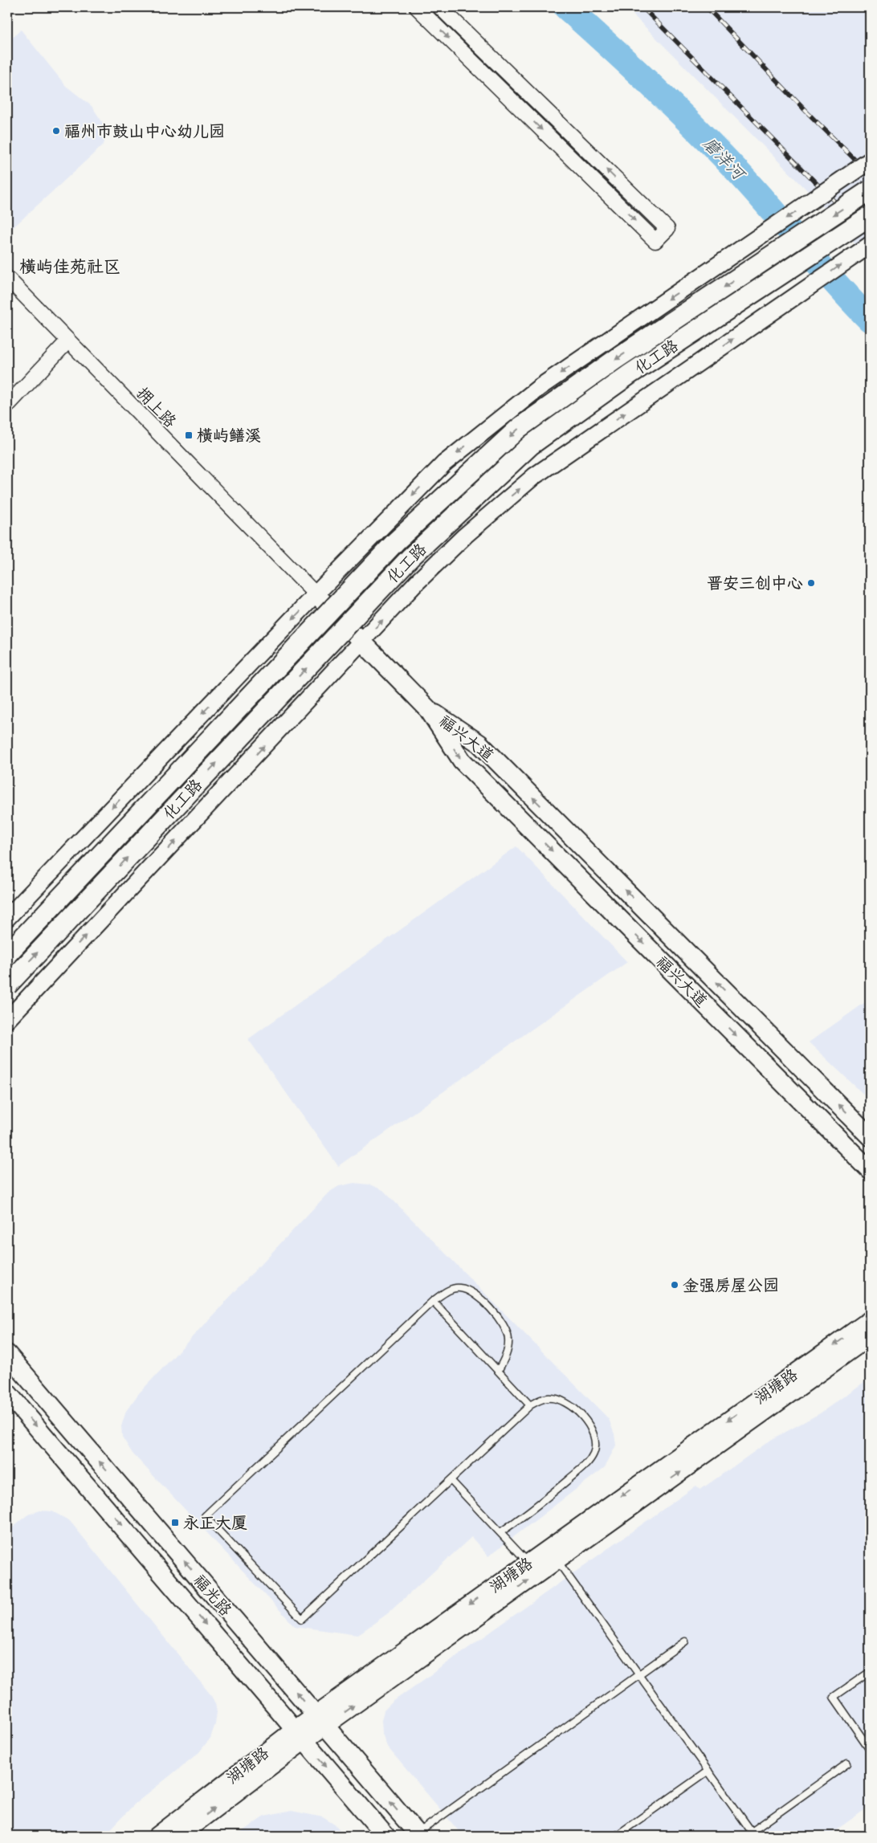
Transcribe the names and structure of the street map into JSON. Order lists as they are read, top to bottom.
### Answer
{
  "streets": {
    "highway": ["化工路"],
    "main road": ["福兴大道", "湖塘路", "福光路"],
    "street": ["拥上路"]
  },
  "crossings": [
    ["湖塘路", "福光路"]
  ],
  "districts": ["横屿佳苑社区"],
  "water": ["磨洋河"],
  "places": {
    "other": ["福州市鼓山中心幼儿园", "晋安三创中心", "金强房屋公园"],
    "transit": ["横屿鳝溪", "永正大厦"]
  }
}
